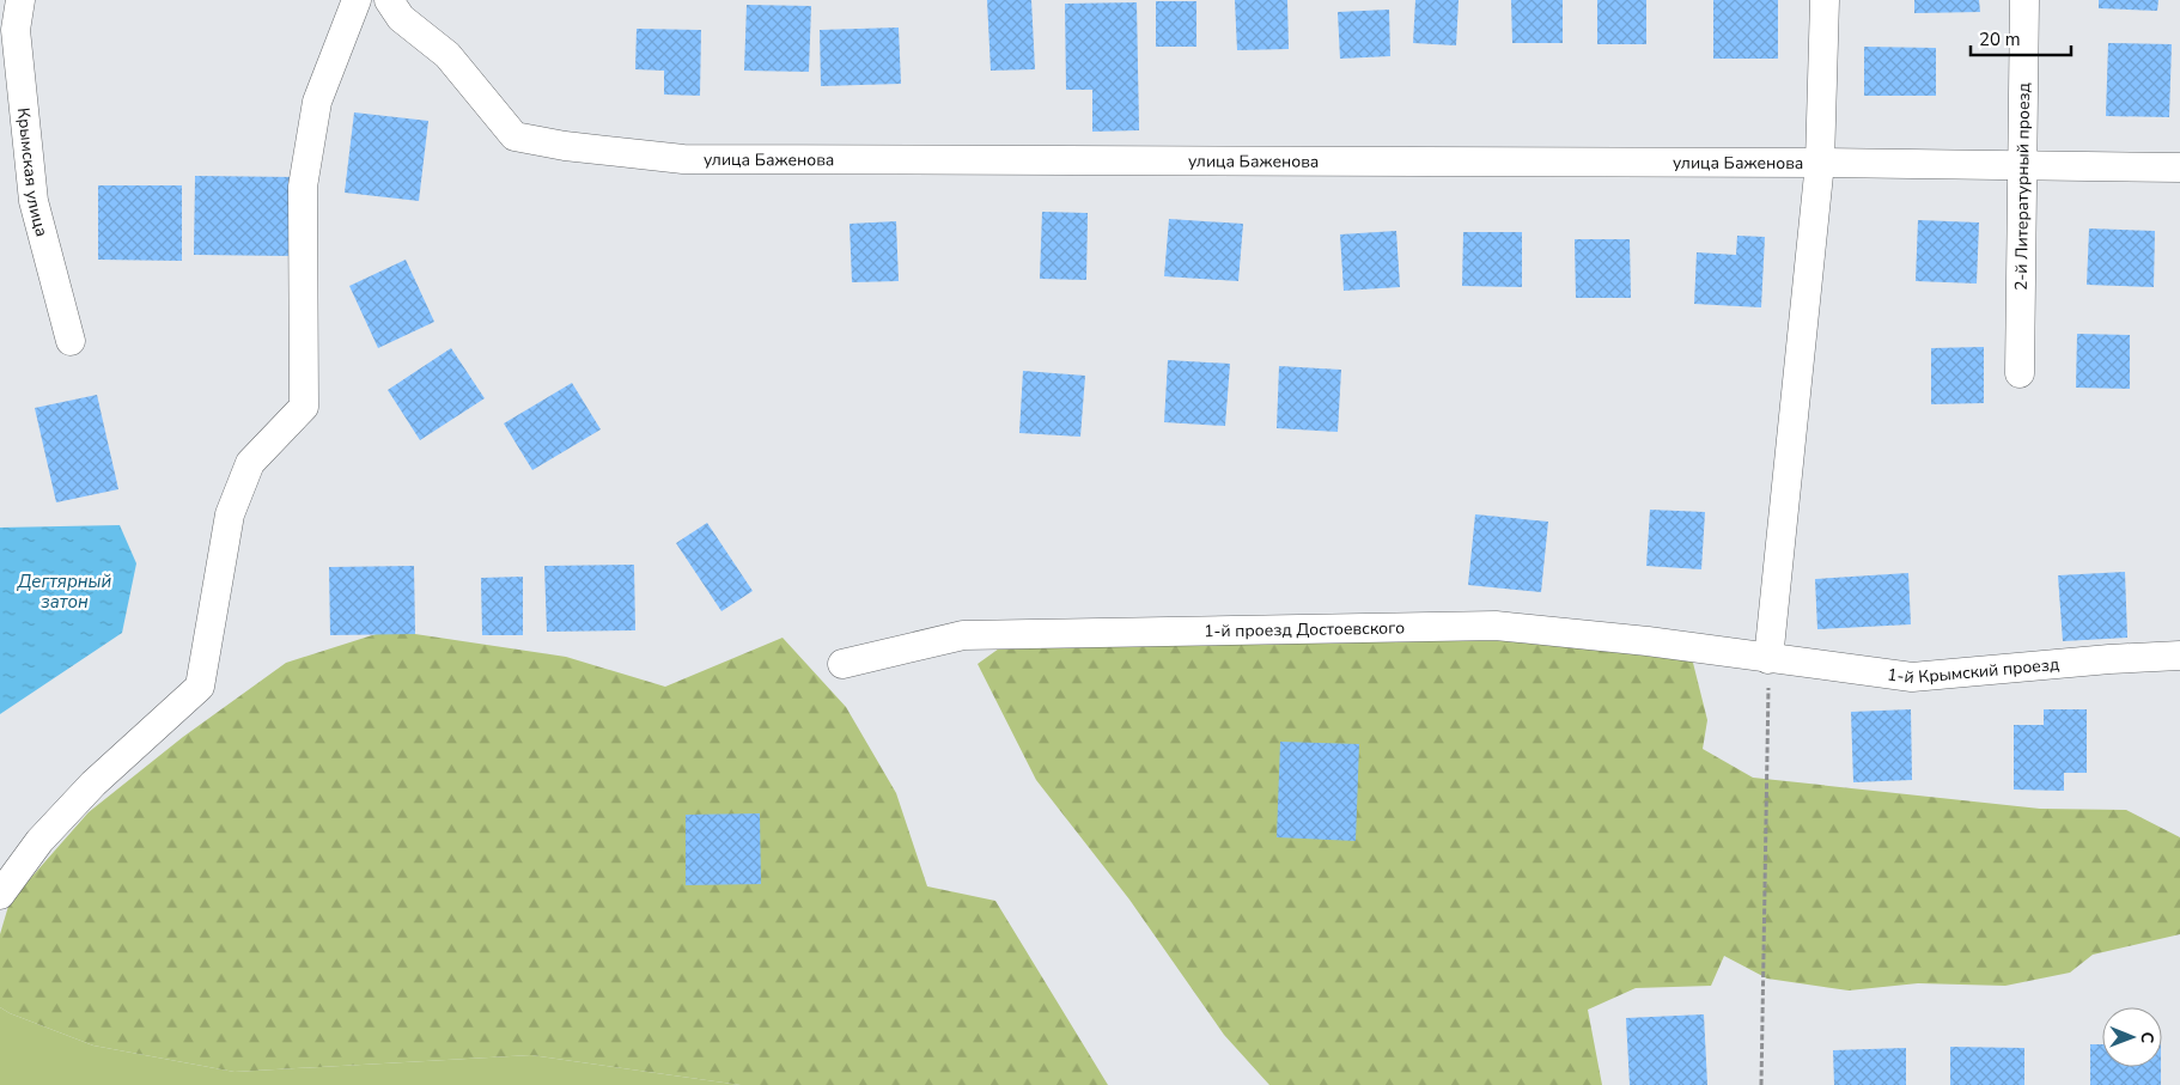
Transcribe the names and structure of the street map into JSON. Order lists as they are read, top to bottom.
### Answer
{
  "streets": {
    "street": [
      "улица Баженова",
      "Крымская улица",
      "2-й Литературный проезд",
      "1-й проезд Достоевского",
      "1-й Крымский проезд"
    ]
  },
  "crossings": [
    ["улица Баженова", "2-й Литературный проезд"],
    ["1-й проезд Достоевского", "1-й Крымский проезд"]
  ],
  "water": ["Дегтярный затон"],
  "scale_bar": "20 m",
  "north": "right"
}
